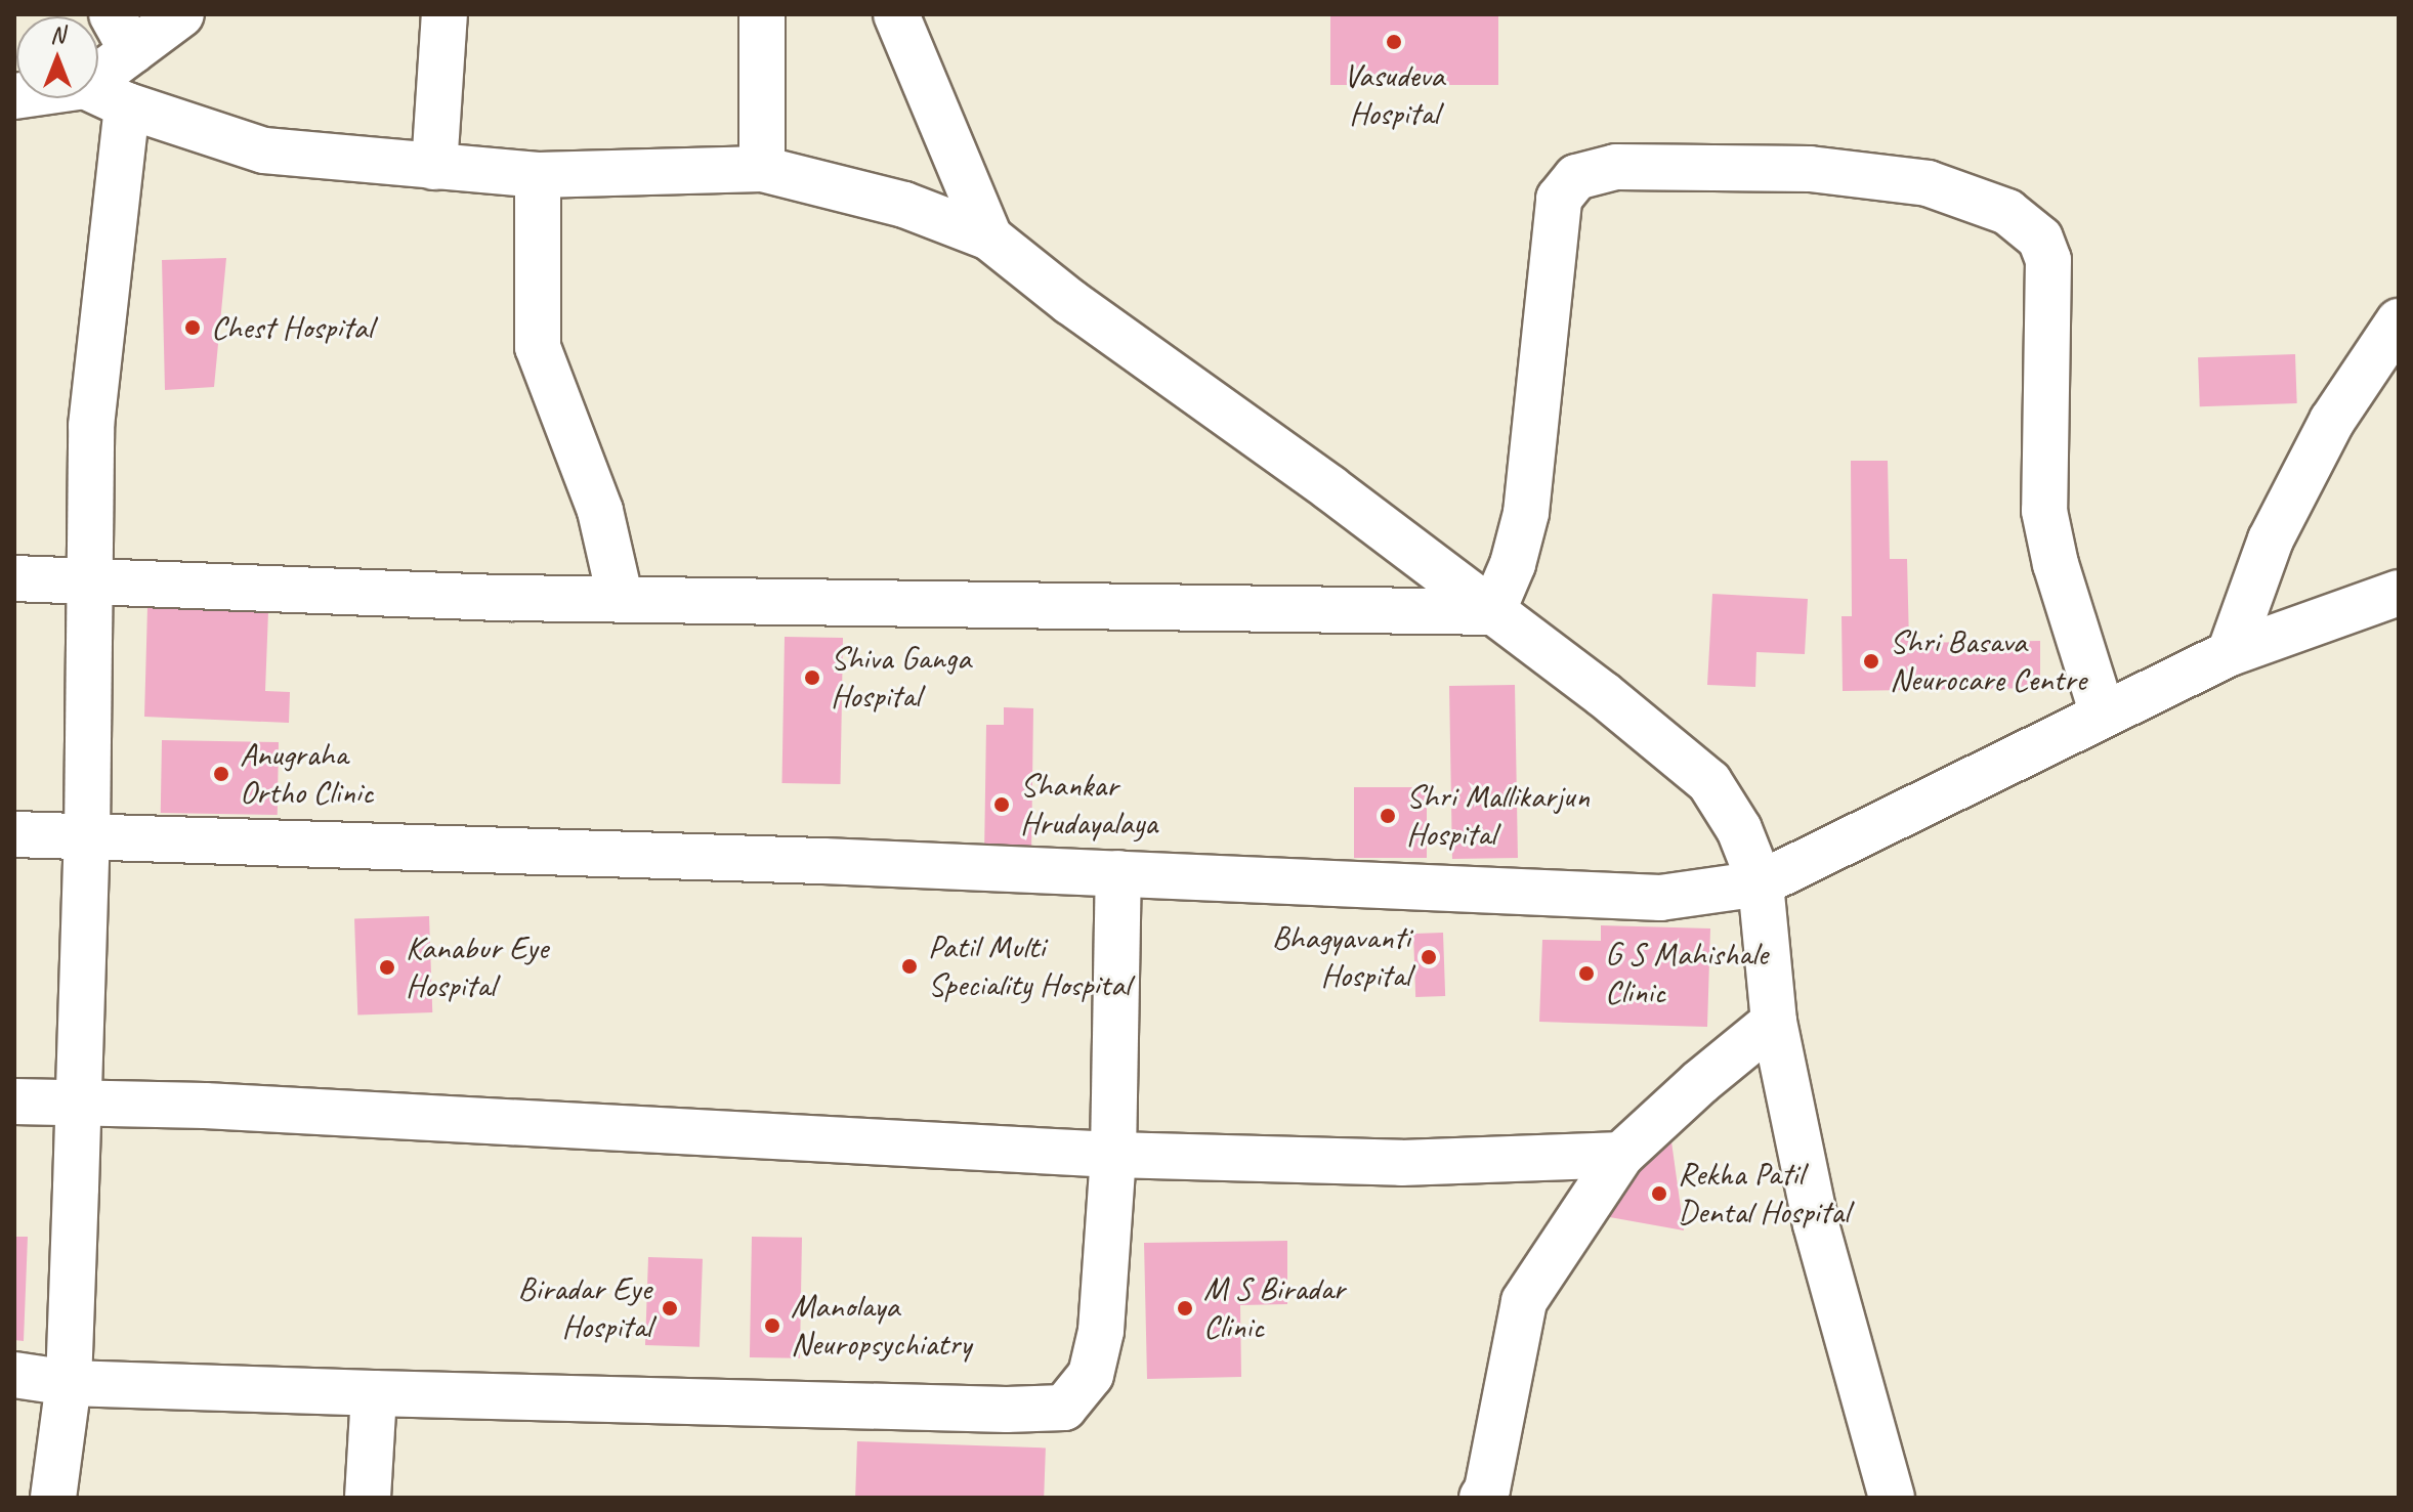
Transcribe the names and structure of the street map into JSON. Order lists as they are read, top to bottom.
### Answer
{
  "places": [
    "Vasudeva Hospital",
    "Chest Hospital",
    "Shri Basava Neurocare Centre",
    "Shiva Ganga Hospital",
    "Anugraha Ortho Clinic",
    "Shankar Hrudayalaya",
    "Shri Mallikarjun Hospital",
    "Bhagyavanti Hospital",
    "Patil Multi Speciality Hospital",
    "Kanabur Eye Hospital",
    "G S Mahishale Clinic",
    "Rekha Patil Dental Hospital",
    "Biradar Eye Hospital",
    "M S Biradar Clinic",
    "Manolaya Neuropsychiatry"
  ],
  "north": "top"
}
